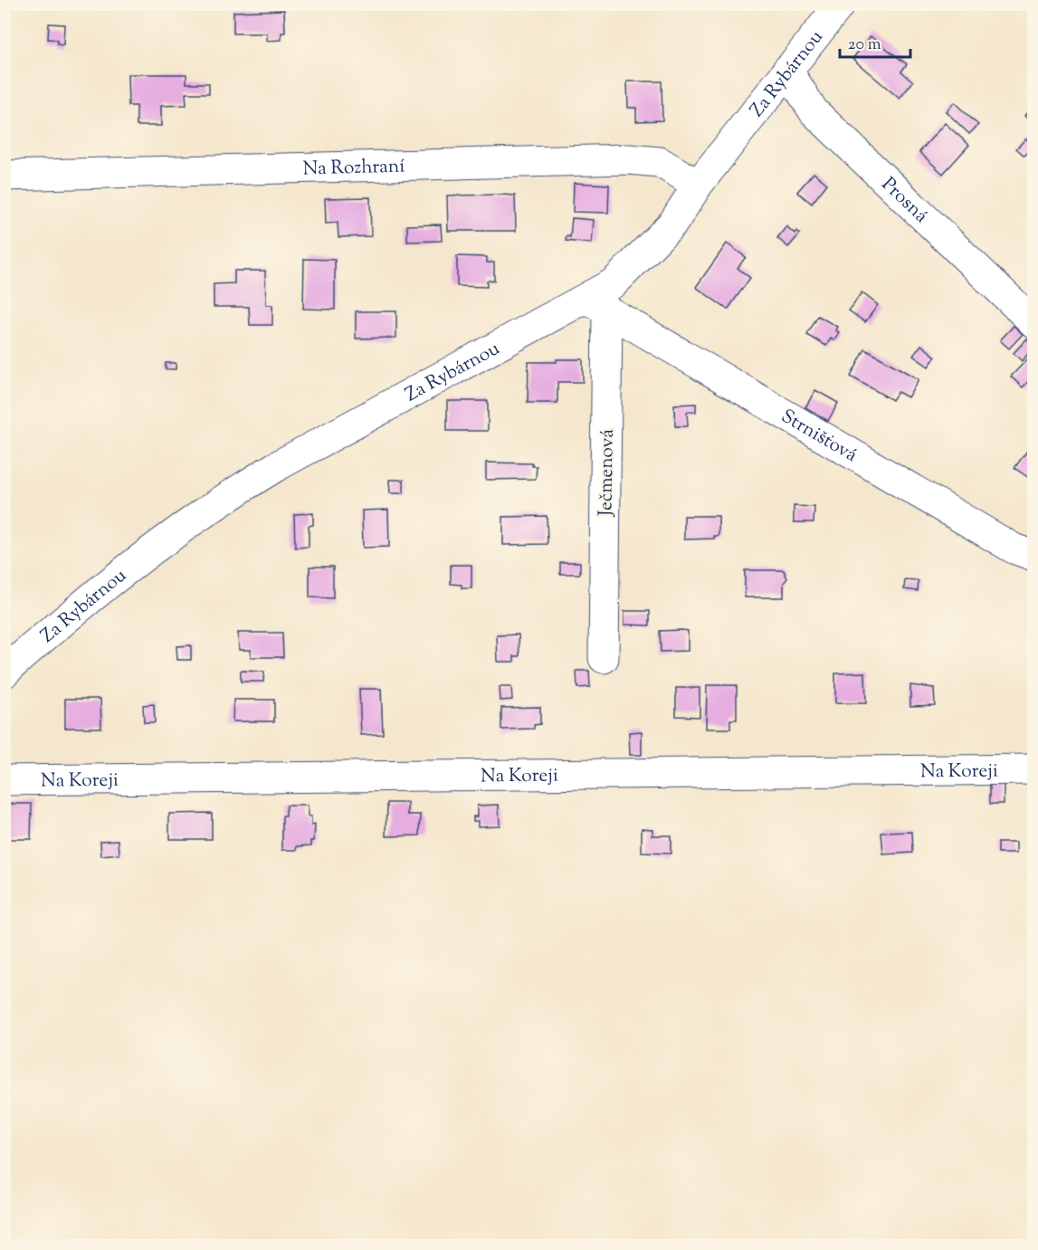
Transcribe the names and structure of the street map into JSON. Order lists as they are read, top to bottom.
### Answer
{
  "streets": {
    "street": [
      "Za Rybárnou",
      "Na Rozhraní",
      "Prosná",
      "Strnišťová",
      "Ječmenová",
      "Na Koreji"
    ]
  },
  "crossings": [
    ["Za Rybárnou", "Na Rozhraní"],
    ["Za Rybárnou", "Prosná"],
    ["Za Rybárnou", "Strnišťová"],
    ["Za Rybárnou", "Ječmenová"],
    ["Strnišťová", "Ječmenová"]
  ],
  "scale_bar": "20 m"
}
